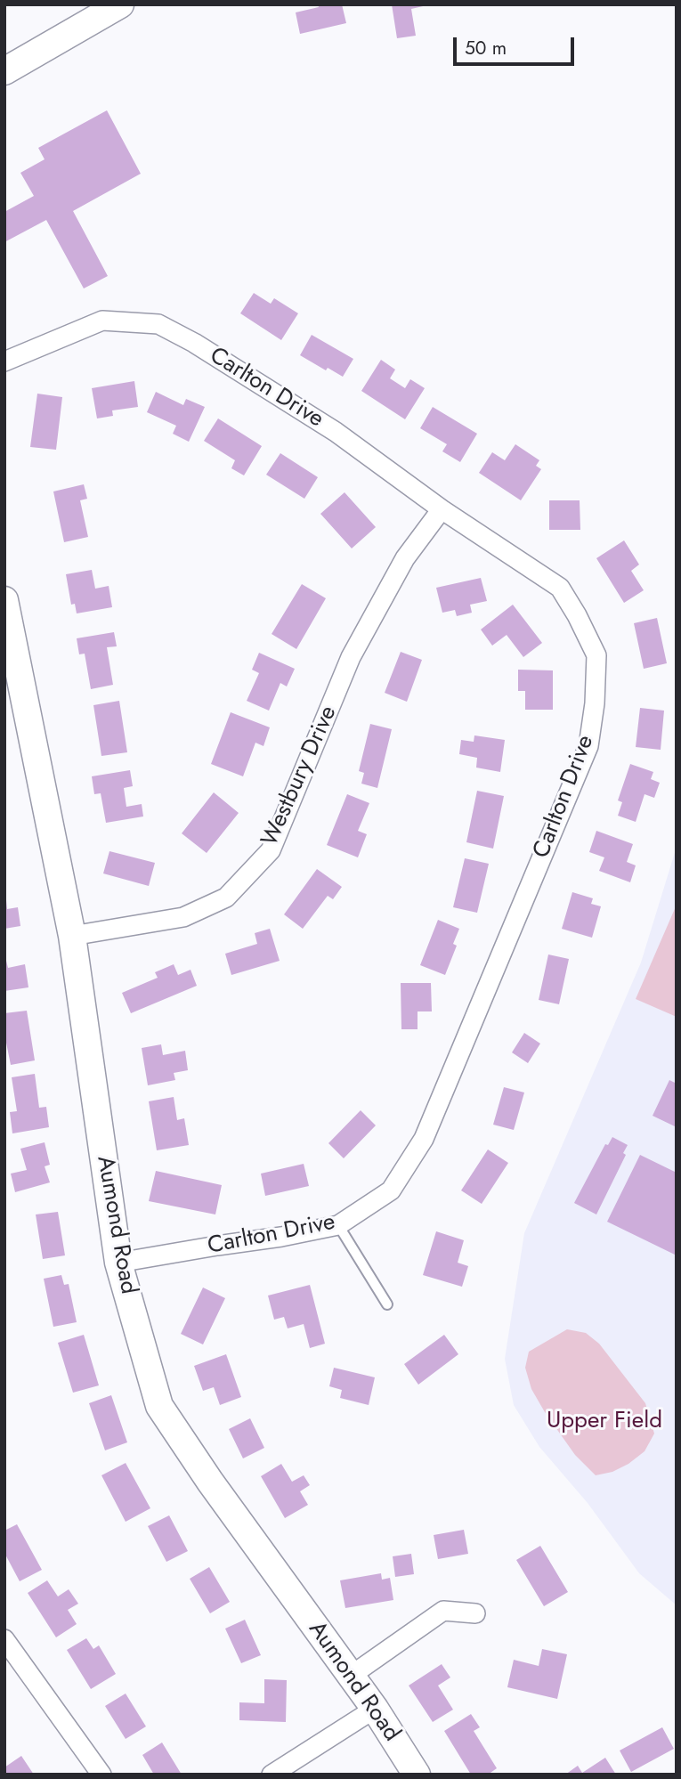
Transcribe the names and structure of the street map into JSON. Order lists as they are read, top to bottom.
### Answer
{
  "streets": {
    "street": ["Carlton Drive", "Westbury Drive", "Aumond Road"]
  },
  "crossings": [
    ["Carlton Drive", "Westbury Drive"],
    ["Carlton Drive", "Aumond Road"],
    ["Westbury Drive", "Aumond Road"]
  ],
  "parks": ["Upper Field"],
  "scale_bar": "50 m"
}
